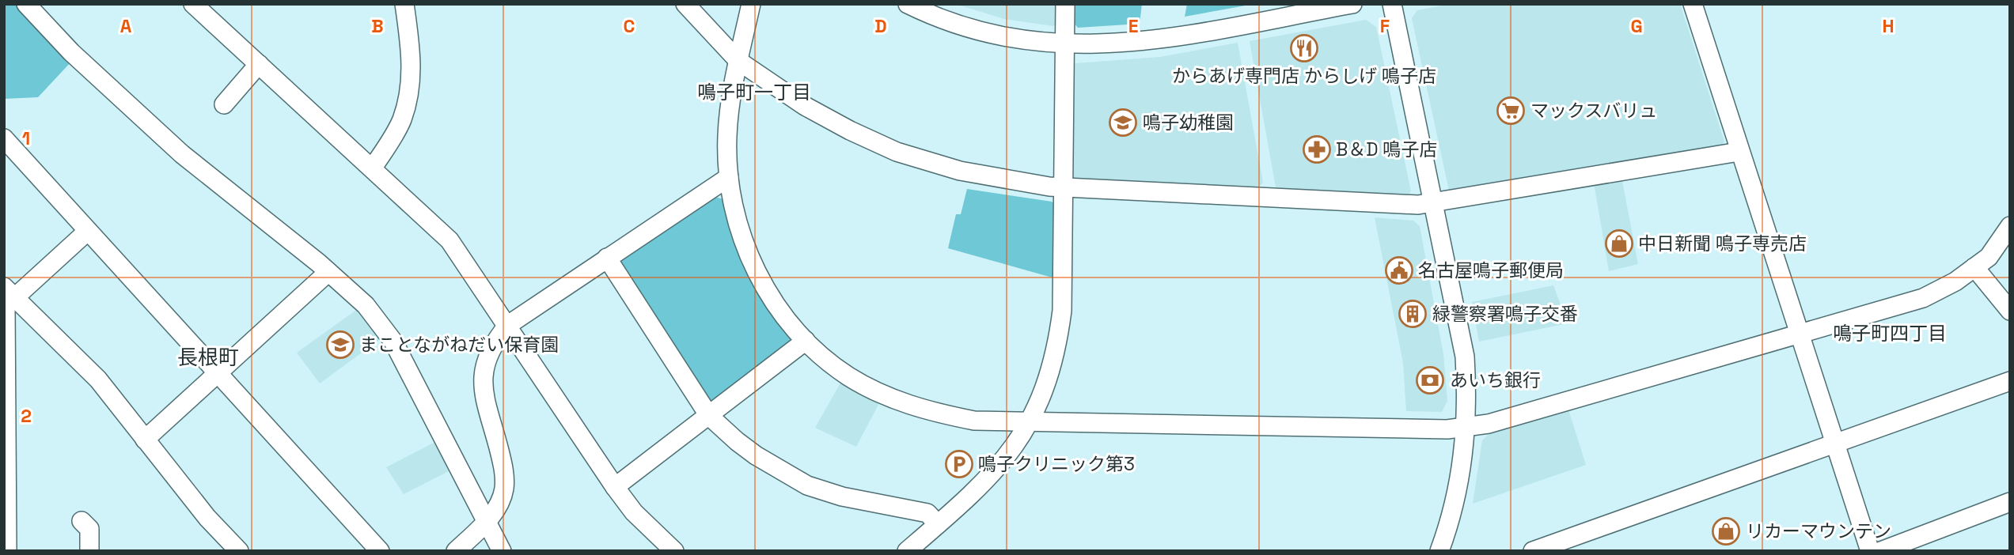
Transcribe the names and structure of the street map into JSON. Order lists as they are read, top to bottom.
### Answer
{
  "districts": ["鳴子町一丁目", "鳴子町四丁目", "長根町"],
  "places": {
    "restaurant": ["からあげ専門店 からしげ 鳴子店"],
    "supermarket": ["マックスバリュ"],
    "school or university": ["鳴子幼稚園", "まことながねだい保育園"],
    "pharmacy": ["B＆D 鳴子店"],
    "shop": ["中日新聞 鳴子専売店", "リカーマウンテン"],
    "public building": ["名古屋鳴子郵便局"],
    "building": ["緑警察署鳴子交番"],
    "bank": ["あいち銀行"],
    "parking": ["鳴子クリニック第3"]
  },
  "grid": {
    "columns": [
      "A",
      "B",
      "C",
      "D",
      "E",
      "F",
      "G",
      "H"
    ],
    "rows": ["1", "2"]
  }
}
